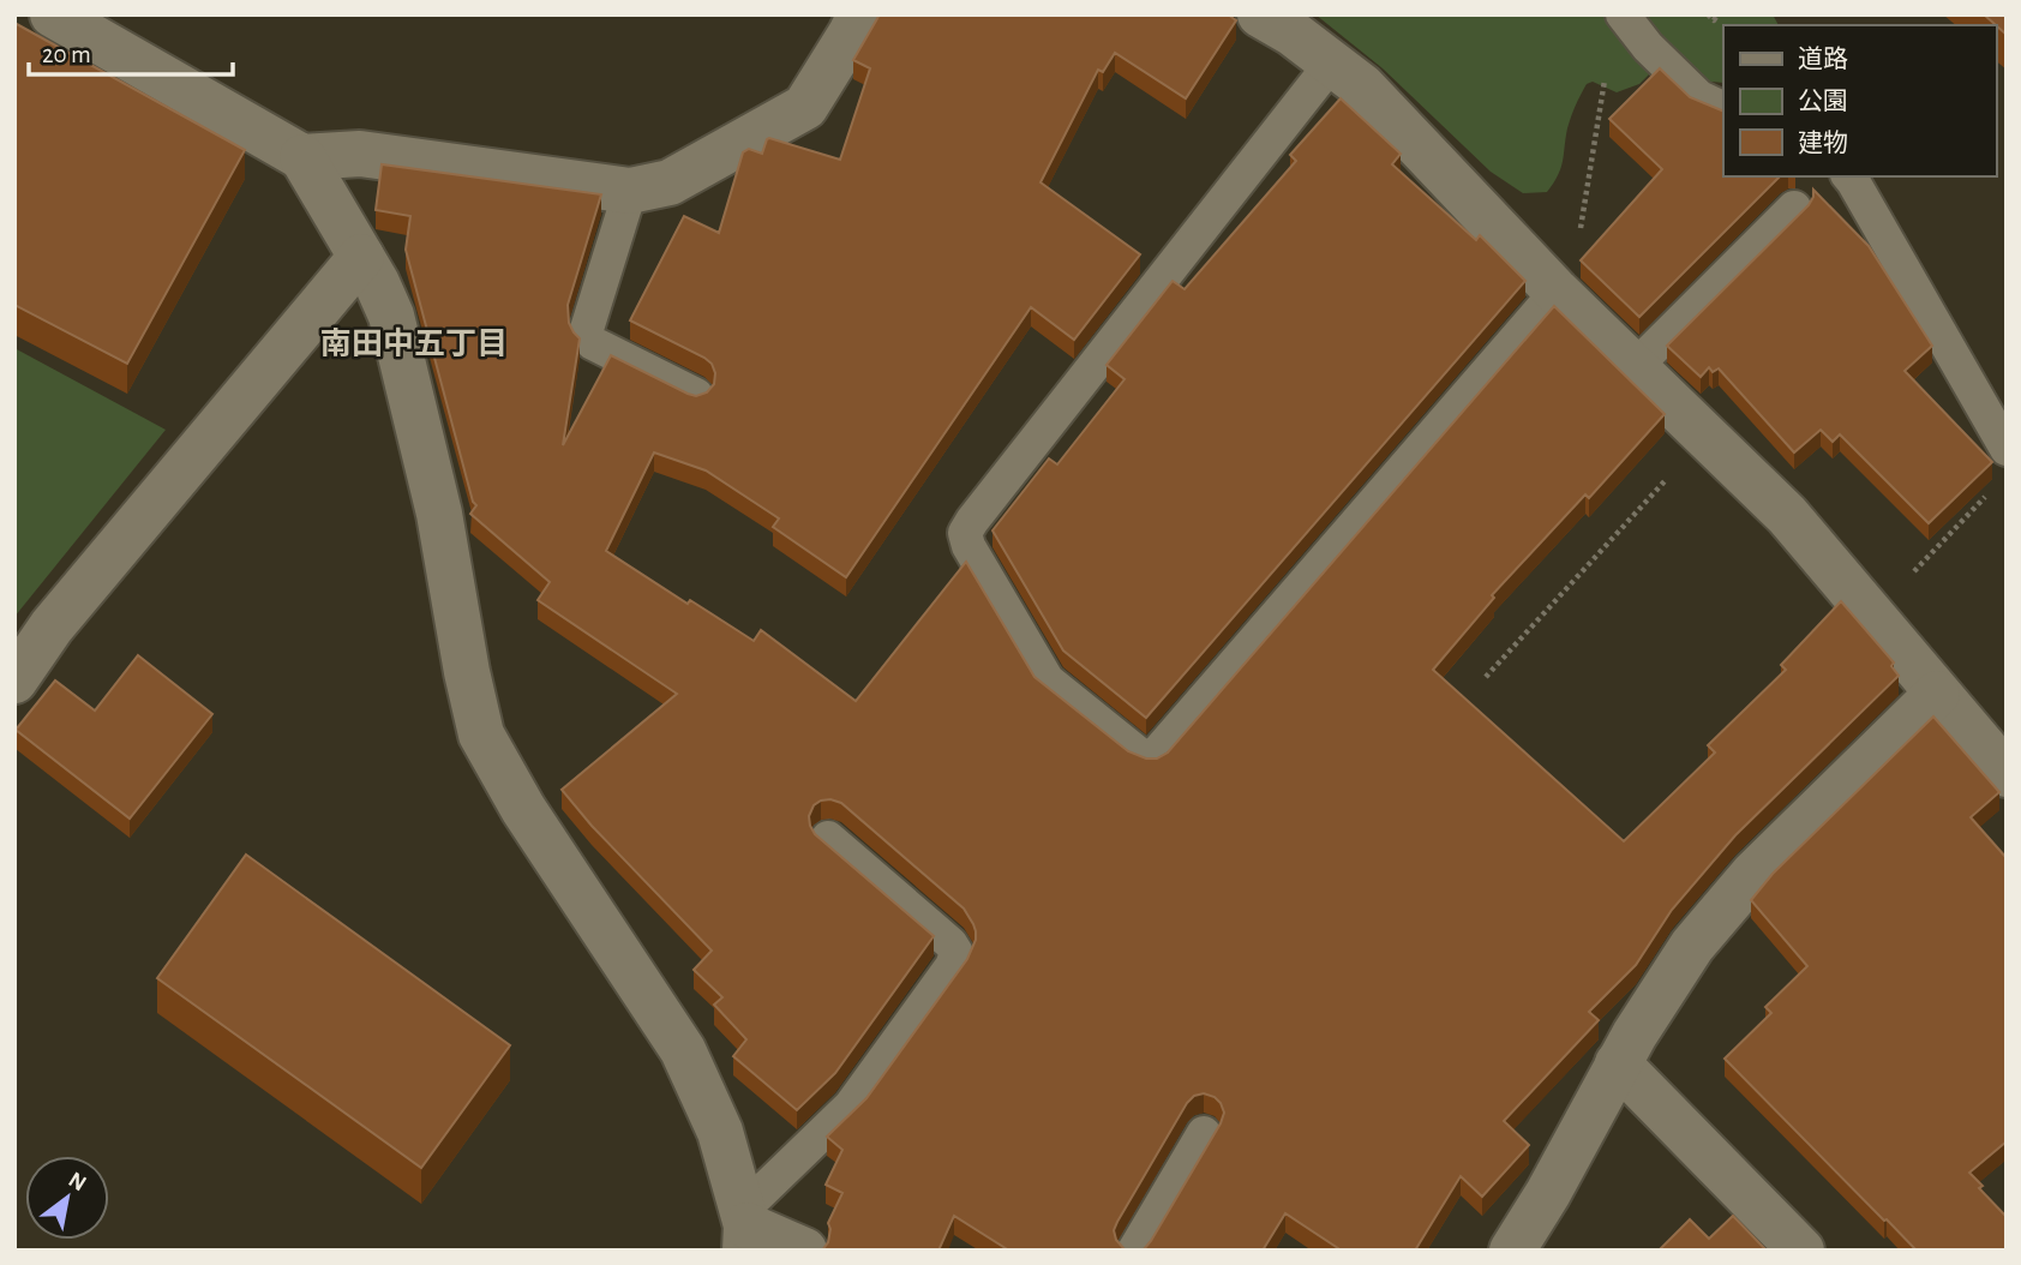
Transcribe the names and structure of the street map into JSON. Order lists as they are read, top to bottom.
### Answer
{
  "districts": ["南田中五丁目"],
  "legend": ["道路", "公園", "建物"],
  "scale_bar": "20 m",
  "north": "top right"
}
